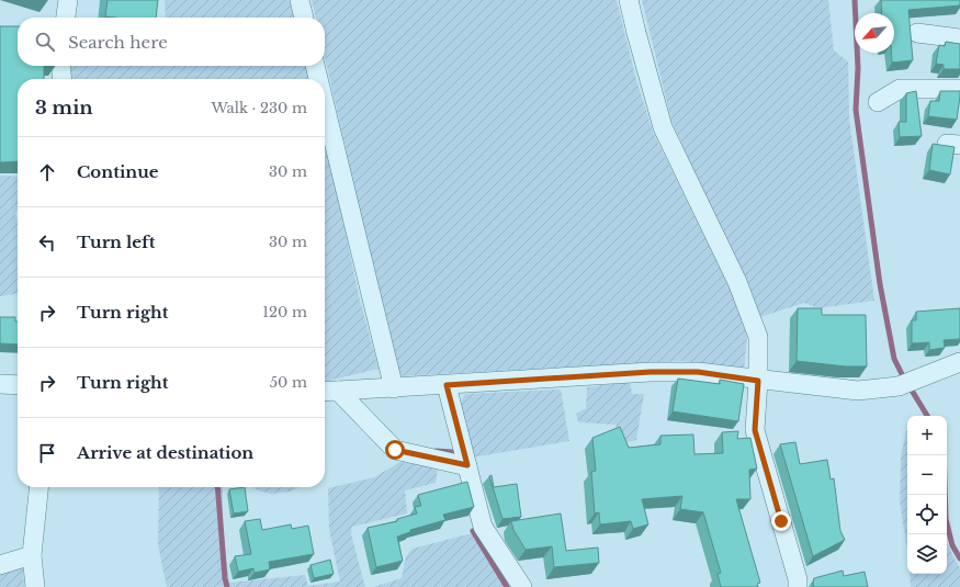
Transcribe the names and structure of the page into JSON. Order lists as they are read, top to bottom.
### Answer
{
  "north": "bottom left",
  "page": {
    "search": "Search here",
    "heading": ["3 min", "Walk · 230 m"],
    "list": [
      ["Continue", "30 m"],
      ["Turn left", "30 m"],
      ["Turn right", "120 m"],
      ["Turn right", "50 m"],
      "Arrive at destination"
    ],
    "map_buttons": ["+", "−"]
  }
}
